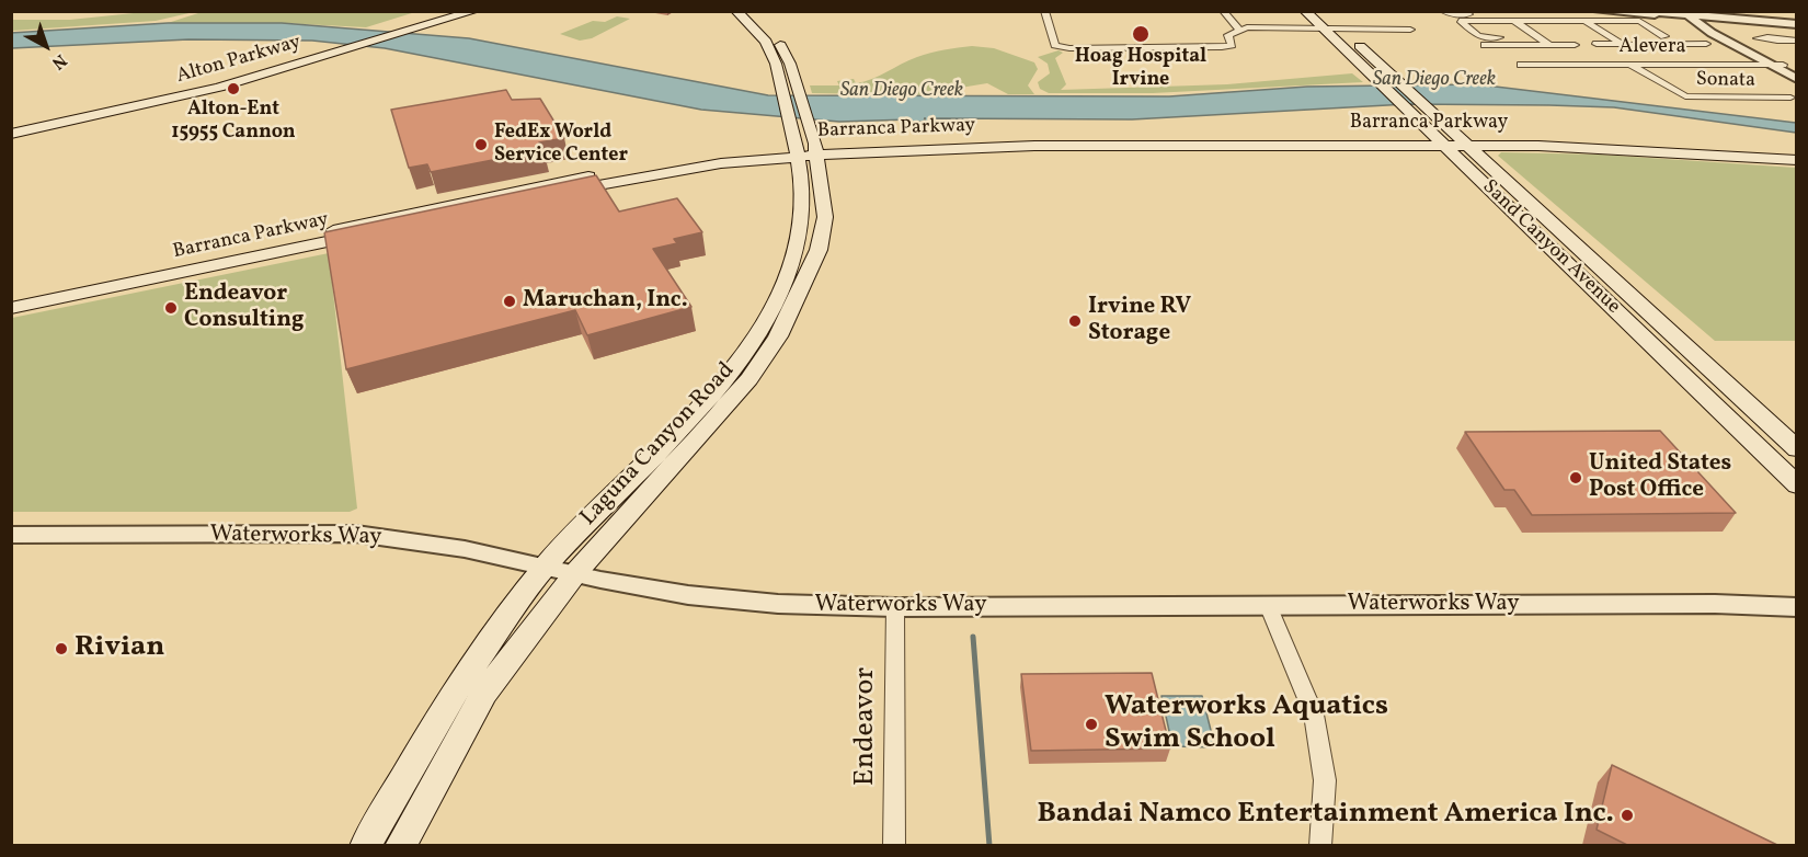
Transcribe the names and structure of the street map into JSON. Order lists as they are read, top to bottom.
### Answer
{
  "streets": {
    "main road": [
      "Alton Parkway",
      "Barranca Parkway",
      "Sand Canyon Avenue",
      "Laguna Canyon Road"
    ],
    "street": [
      "Alevera",
      "Sonata",
      "Waterworks Way",
      "Endeavor"
    ]
  },
  "crossings": [
    ["Alevera", "Sonata"],
    ["Barranca Parkway", "Sand Canyon Avenue"],
    ["Barranca Parkway", "Laguna Canyon Road"],
    ["Laguna Canyon Road", "Waterworks Way"],
    ["Waterworks Way", "Endeavor"]
  ],
  "water": ["San Diego Creek"],
  "places": [
    "Hoag Hospital Irvine",
    "Alton-Ent 15955 Cannon",
    "FedEx World Service Center",
    "Maruchan, Inc.",
    "Endeavor Consulting",
    "Irvine RV Storage",
    "United States Post Office",
    "Rivian",
    "Waterworks Aquatics Swim School",
    "Bandai Namco Entertainment America Inc."
  ],
  "north": "bottom right"
}
